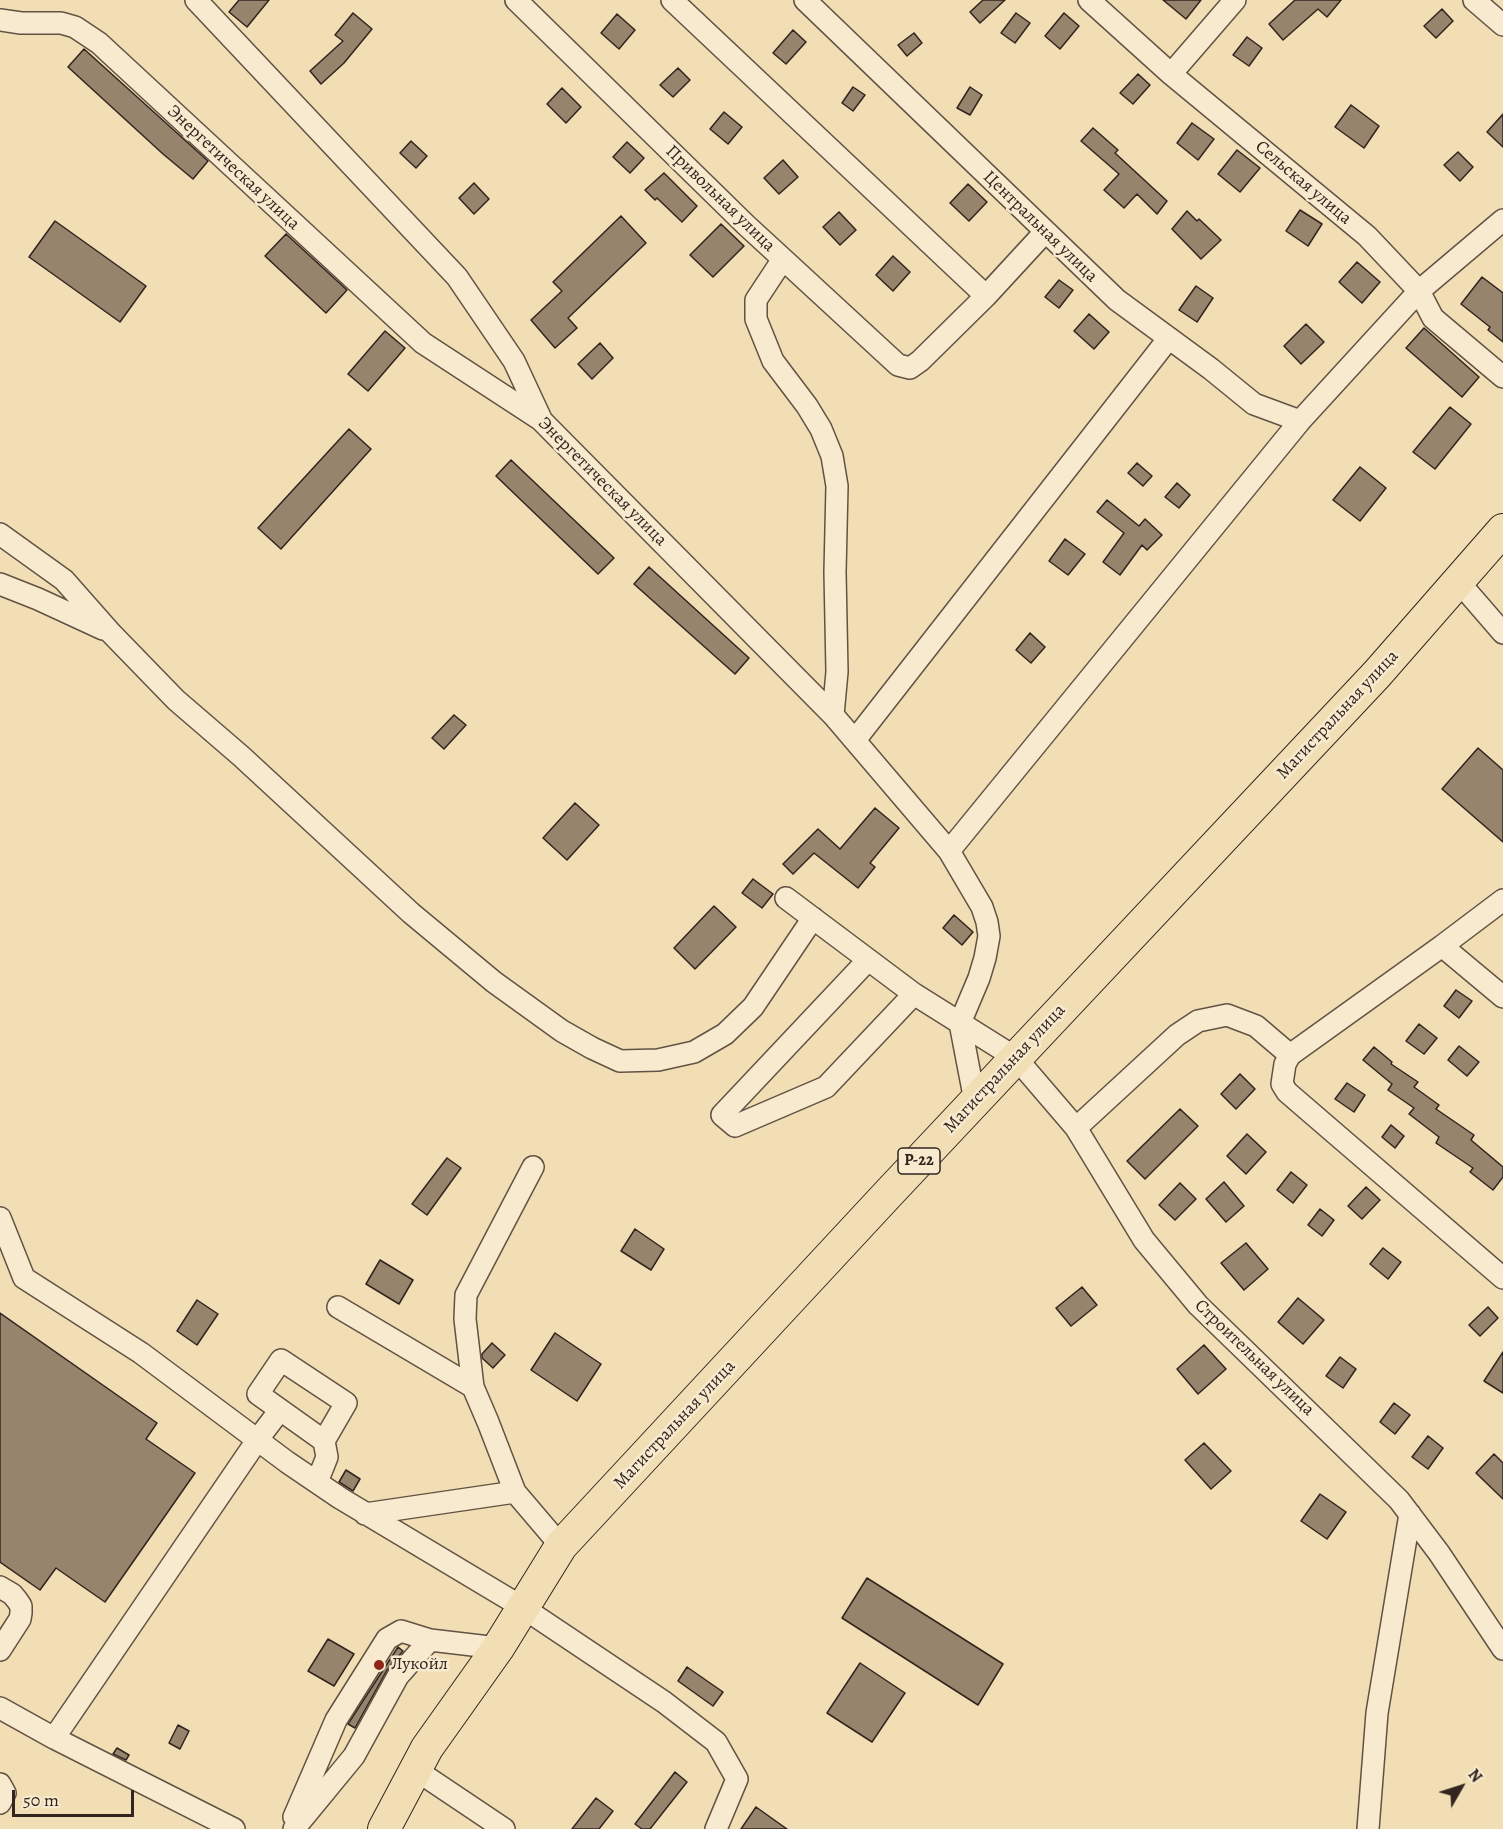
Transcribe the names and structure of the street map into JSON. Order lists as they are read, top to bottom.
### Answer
{
  "streets": {
    "highway": ["Магистральная улица", "Р-22"],
    "street": [
      "Энергетическая улица",
      "Сельская улица",
      "Привольная улица",
      "Центральная улица",
      "Строительная улица"
    ]
  },
  "crossings": [
    ["Энергетическая улица", "Привольная улица"],
    ["Энергетическая улица", "Строительная улица"],
    ["Магистральная улица", "Строительная улица"]
  ],
  "places": ["Лукойл"],
  "scale_bar": "50 m",
  "north": "top right"
}
